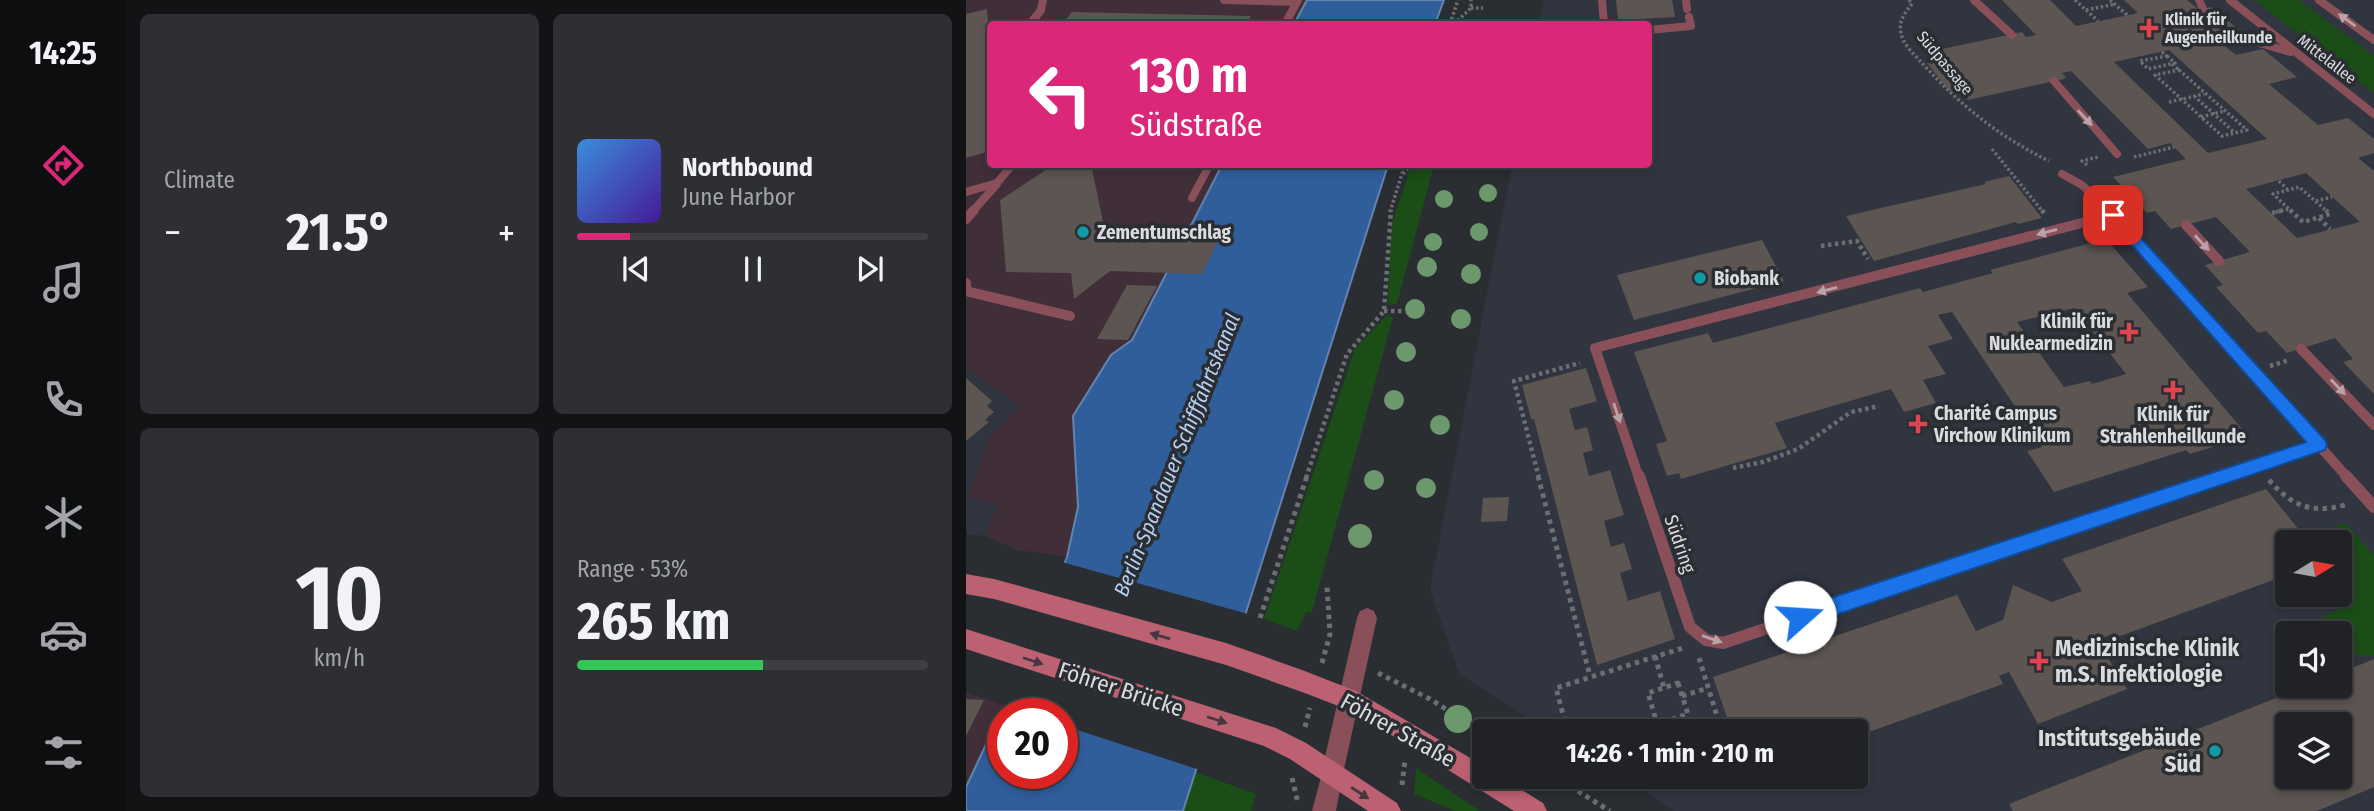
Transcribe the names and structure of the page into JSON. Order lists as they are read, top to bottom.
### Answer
{
  "streets": {
    "main road": ["Föhrer Brücke", "Föhrer Straße"],
    "lane": ["Mittelallee", "Südring"],
    "path": ["Südpassage"]
  },
  "one_way": ["Südring", "Föhrer Brücke", "Föhrer Straße"],
  "water": ["Berlin-Spandauer Schifffahrtskanal"],
  "places": {
    "health": [
      "Klinik für Augenheilkunde",
      "Klinik für Nuklearmedizin",
      "Klinik für Strahlenheilkunde",
      "Charité Campus Virchow Klinikum",
      "Medizinische Klinik m.S. Infektiologie"
    ],
    "other": ["Zementumschlag", "Biobank", "Institutsgebäude Süd"]
  },
  "north": "right",
  "page": {
    "tabs": "14:25",
    "tile": [
      "Climate",
      ["10", "km/h"],
      ["Range · 53%", "265 km"]
    ],
    "turn": ["130 m", "Südstraße"],
    "song": ["Northbound", "June Harbor"],
    "heat": ["−", "21.5°", "+"],
    "limit": "20",
    "trip": "14:26 · 1 min · 210 m"
  }
}
